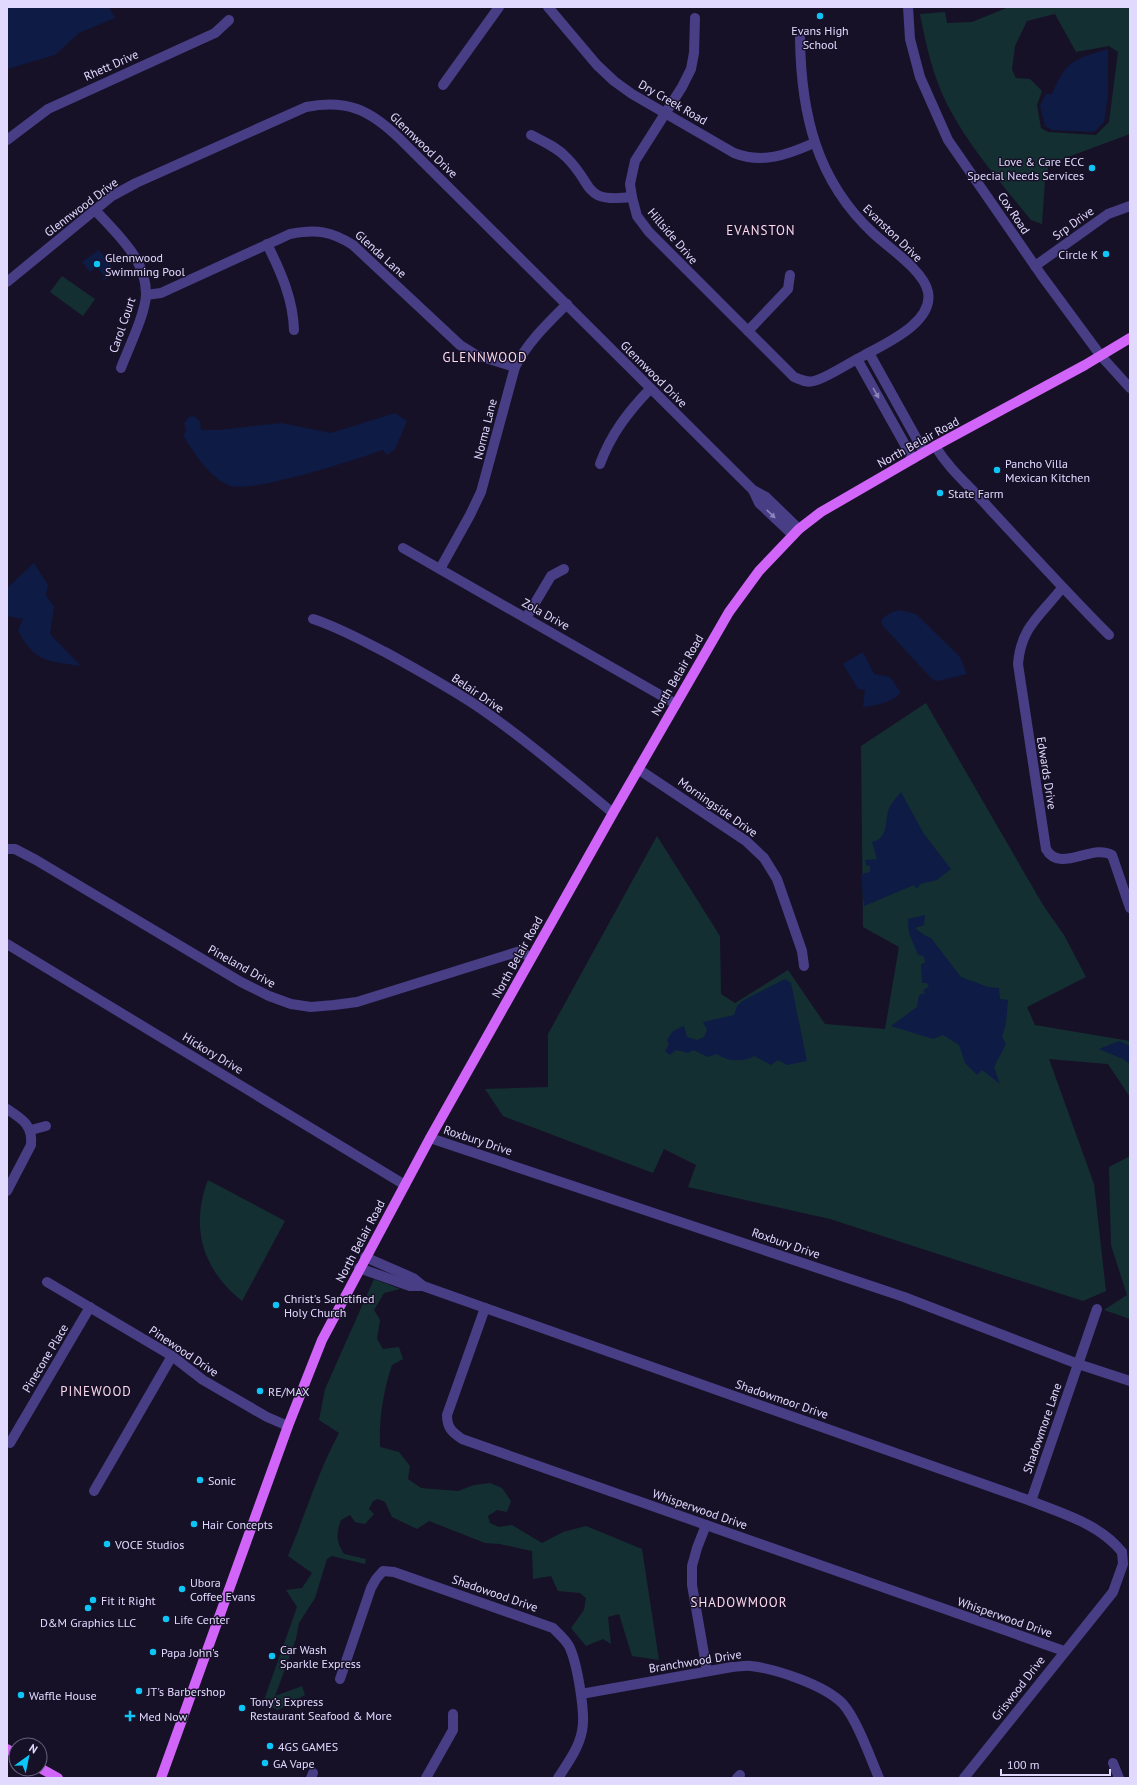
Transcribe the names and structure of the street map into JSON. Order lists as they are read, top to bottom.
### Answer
{
  "streets": {
    "main road": ["North Belair Road"],
    "street": [
      "Rhett Drive",
      "Dry Creek Road",
      "Glennwood Drive",
      "Cox Road",
      "Srp Drive",
      "Evanston Drive",
      "Hillside Drive",
      "Glenda Lane",
      "Carol Court",
      "Norma Lane",
      "Zola Drive",
      "Belair Drive",
      "Edwards Drive",
      "Morningside Drive",
      "Pineland Drive",
      "Hickory Drive",
      "Roxbury Drive",
      "Pinewood Drive",
      "Pinecone Place",
      "Shadowmoor Drive",
      "Shadowmore Lane",
      "Whisperwood Drive",
      "Shadowood Drive",
      "Branchwood Drive",
      "Griswood Drive"
    ]
  },
  "crossings": [
    ["Dry Creek Road", "Evanston Drive"],
    ["Dry Creek Road", "Hillside Drive"],
    ["Glennwood Drive", "Carol Court"],
    ["Glennwood Drive", "Norma Lane"],
    ["Glennwood Drive", "North Belair Road"],
    ["Cox Road", "Srp Drive"],
    ["Cox Road", "North Belair Road"],
    ["Evanston Drive", "Hillside Drive"],
    ["Glenda Lane", "Carol Court"],
    ["Glenda Lane", "Norma Lane"],
    ["Norma Lane", "Zola Drive"],
    ["North Belair Road", "Zola Drive"],
    ["North Belair Road", "Belair Drive"],
    ["North Belair Road", "Morningside Drive"],
    ["North Belair Road", "Pineland Drive"],
    ["North Belair Road", "Hickory Drive"],
    ["North Belair Road", "Roxbury Drive"],
    ["North Belair Road", "Pinewood Drive"],
    ["North Belair Road", "Shadowmoor Drive"],
    ["Roxbury Drive", "Shadowmore Lane"],
    ["Pinewood Drive", "Pinecone Place"],
    ["Shadowmoor Drive", "Shadowmore Lane"],
    ["Shadowmoor Drive", "Whisperwood Drive"],
    ["Shadowmoor Drive", "Griswood Drive"],
    ["Whisperwood Drive", "Griswood Drive"],
    ["Shadowood Drive", "Branchwood Drive"]
  ],
  "districts": [
    "EVANSTON",
    "GLENNWOOD",
    "PINEWOOD",
    "SHADOWMOOR"
  ],
  "places": {
    "other": [
      "Evans High School",
      "Love & Care ECC Special Needs Services",
      "Circle K",
      "Glennwood Swimming Pool",
      "Pancho Villa Mexican Kitchen",
      "State Farm",
      "Christ's Sanctified Holy Church",
      "RE/MAX",
      "Sonic",
      "Hair Concepts",
      "VOCE Studios",
      "Ubora Coffee Evans",
      "Fit it Right",
      "D&M Graphics LLC",
      "Life Center",
      "Papa John's",
      "Car Wash Sparkle Express",
      "JT's Barbershop",
      "Waffle House",
      "Tony's Express Restaurant Seafood & More",
      "4GS GAMES",
      "GA Vape"
    ],
    "health": ["Med Now"]
  },
  "scale_bar": "100 m",
  "north": "top right"
}
